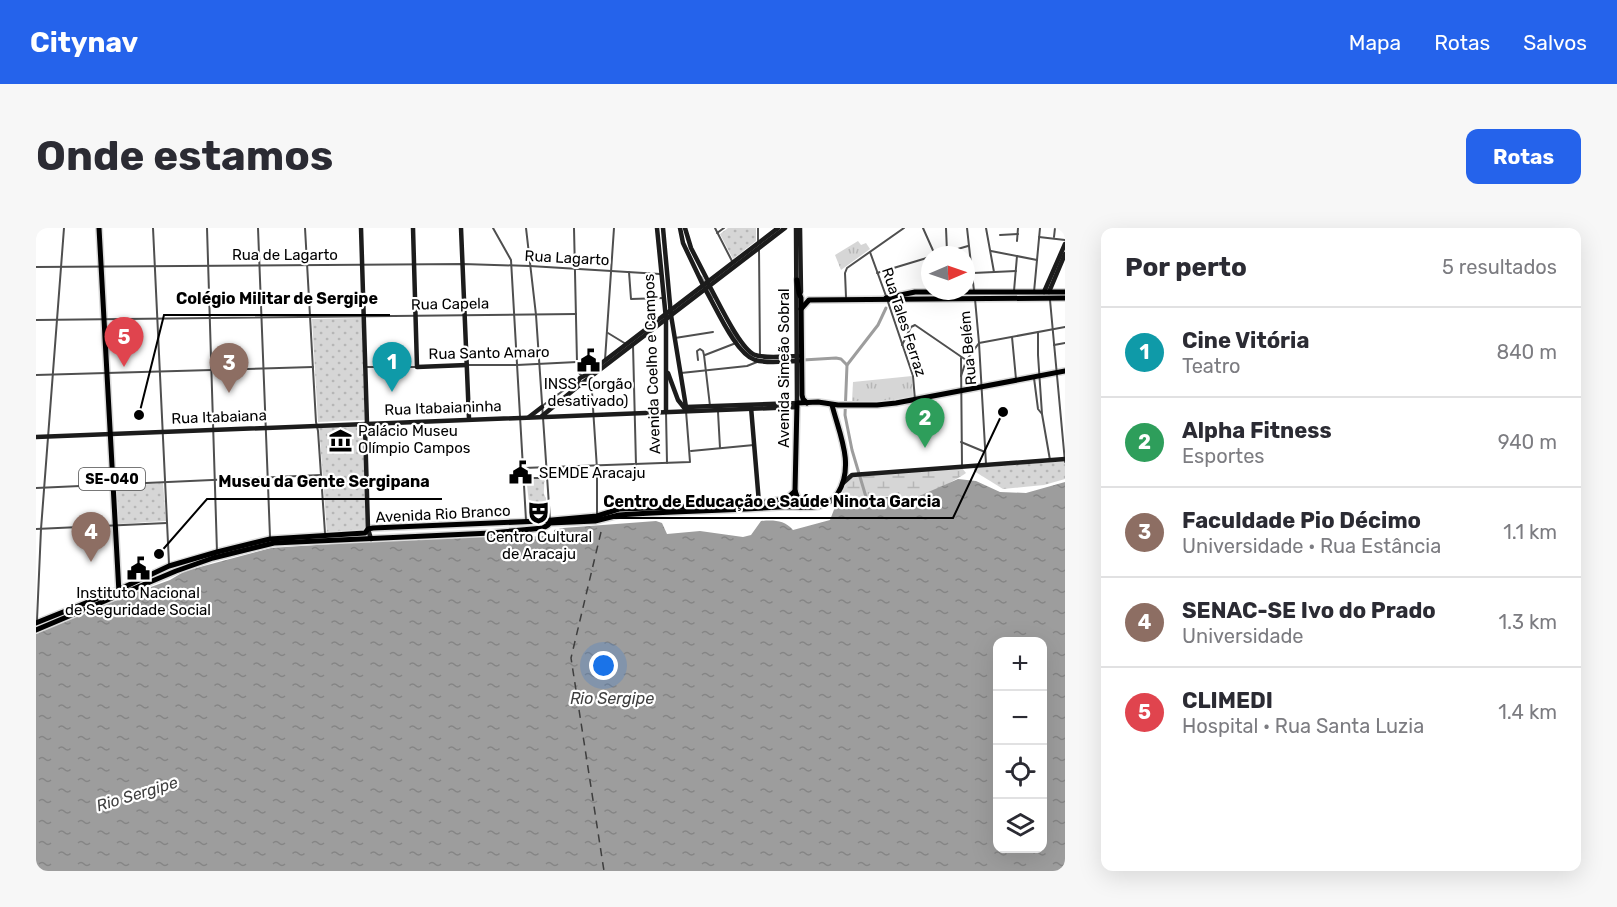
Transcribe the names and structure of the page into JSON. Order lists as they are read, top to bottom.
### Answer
{
  "streets": {
    "main road": [
      "Rua Santo Amaro",
      "Avenida Coelho e Campos",
      "Avenida Simeão Sobral",
      "Rua Itabaianinha",
      "Rua Itabaiana",
      "SE-040",
      "Avenida Rio Branco"
    ],
    "street": [
      "Rua de Lagarto",
      "Rua Lagarto",
      "Rua Capela",
      "Rua Tales Ferraz",
      "Rua Belém"
    ]
  },
  "crossings": [
    ["Rua de Lagarto", "Rua Lagarto"],
    ["Rua de Lagarto", "SE-040"],
    ["Rua Lagarto", "Avenida Coelho e Campos"],
    ["Rua Capela", "SE-040"],
    ["Rua Tales Ferraz", "Avenida Simeão Sobral"],
    ["Avenida Coelho e Campos", "Rua Itabaianinha"],
    ["Rua Itabaianinha", "Rua Itabaiana"],
    ["Rua Itabaiana", "SE-040"],
    ["SE-040", "Avenida Rio Branco"]
  ],
  "water": ["Rio Sergipe"],
  "places": {
    "public building": ["INSS -(orgão desativado)", "SEMDE Aracaju", "Instituto Nacional de Seguridade Social"],
    "other": ["Centro de Educação e Saúde Ninota Garcia", "Colégio Militar de Sergipe", "Museu da Gente Sergipana"],
    "museum": ["Palácio Museu Olímpio Campos"],
    "theatre": ["Centro Cultural de Aracaju"]
  },
  "north": "right",
  "page": {
    "header": "Citynav",
    "nav": ["Mapa", "Rotas", "Salvos"],
    "buttons": "Rotas",
    "title": "Onde estamos",
    "heading": ["Por perto", "5 resultados"],
    "list": [
      {
        "mark": "1",
        "name": "Cine Vitória",
        "note": "Teatro",
        "value": "840 m"
      },
      {
        "mark": "2",
        "name": "Alpha Fitness",
        "note": "Esportes",
        "value": "940 m"
      },
      {
        "mark": "3",
        "name": "Faculdade Pio Décimo",
        "note": "Universidade · Rua Estância",
        "value": "1.1 km"
      },
      {
        "mark": "4",
        "name": "SENAC-SE Ivo do Prado",
        "note": "Universidade",
        "value": "1.3 km"
      },
      {
        "mark": "5",
        "name": "CLIMEDI",
        "note": "Hospital · Rua Santa Luzia",
        "value": "1.4 km"
      }
    ],
    "pins": [
      "5",
      "1",
      "3",
      "2",
      "4"
    ],
    "map_buttons": ["+", "−"]
  }
}
